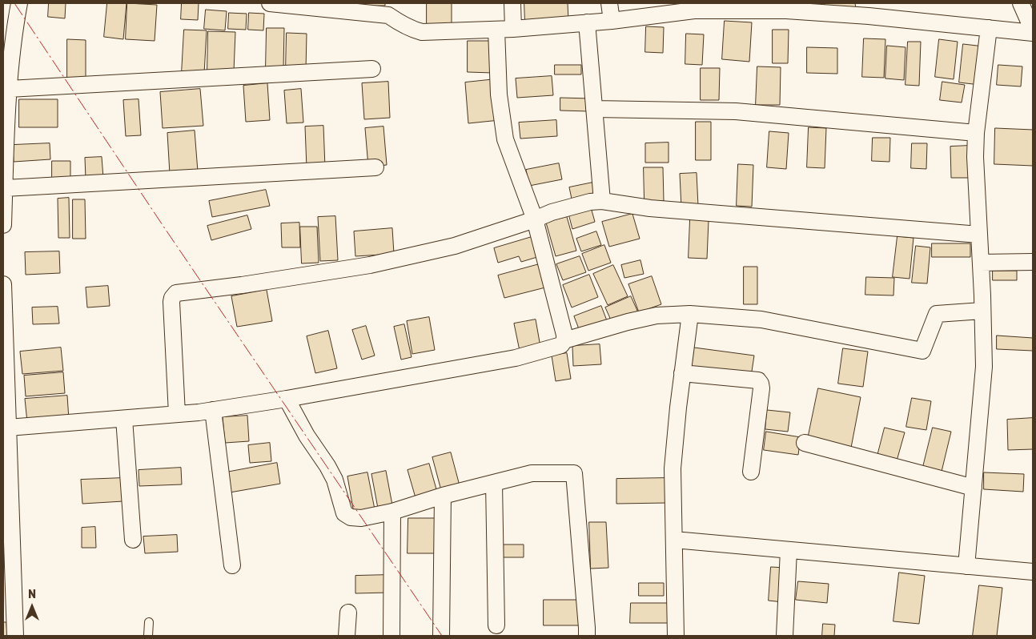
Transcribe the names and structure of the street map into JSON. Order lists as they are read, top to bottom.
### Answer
{
  "north": "top"
}
